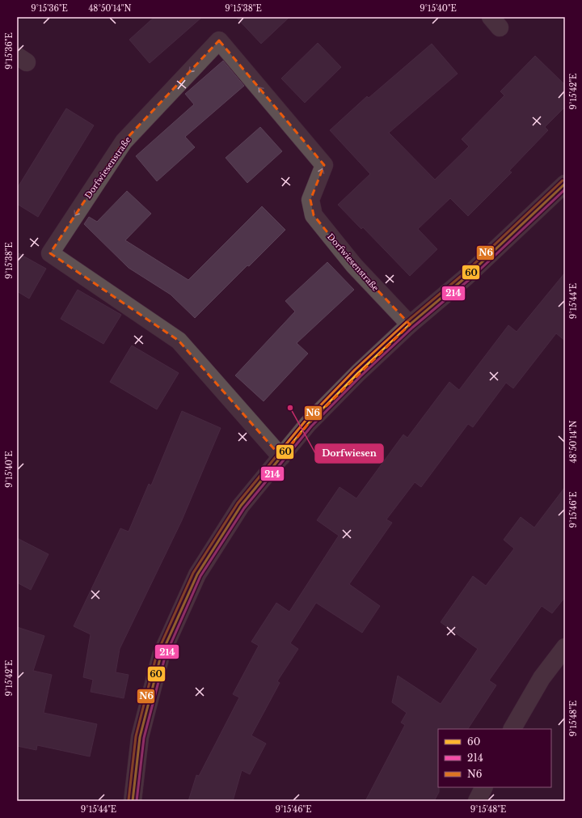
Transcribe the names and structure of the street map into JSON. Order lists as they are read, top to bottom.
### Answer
{
  "streets": {
    "street": ["Dorfwiesenstraße"]
  },
  "places": ["Dorfwiesen"],
  "lines": ["transit line N6", "transit line 60", "transit line 214"],
  "legend": ["60", "214", "N6"],
  "coordinates": [
    "9°15'36\"E",
    "48°50'14\"N",
    "9°15'38\"E",
    "9°15'40\"E",
    "9°15'42\"E",
    "9°15'44\"E",
    "9°15'46\"E",
    "9°15'48\"E"
  ]
}
